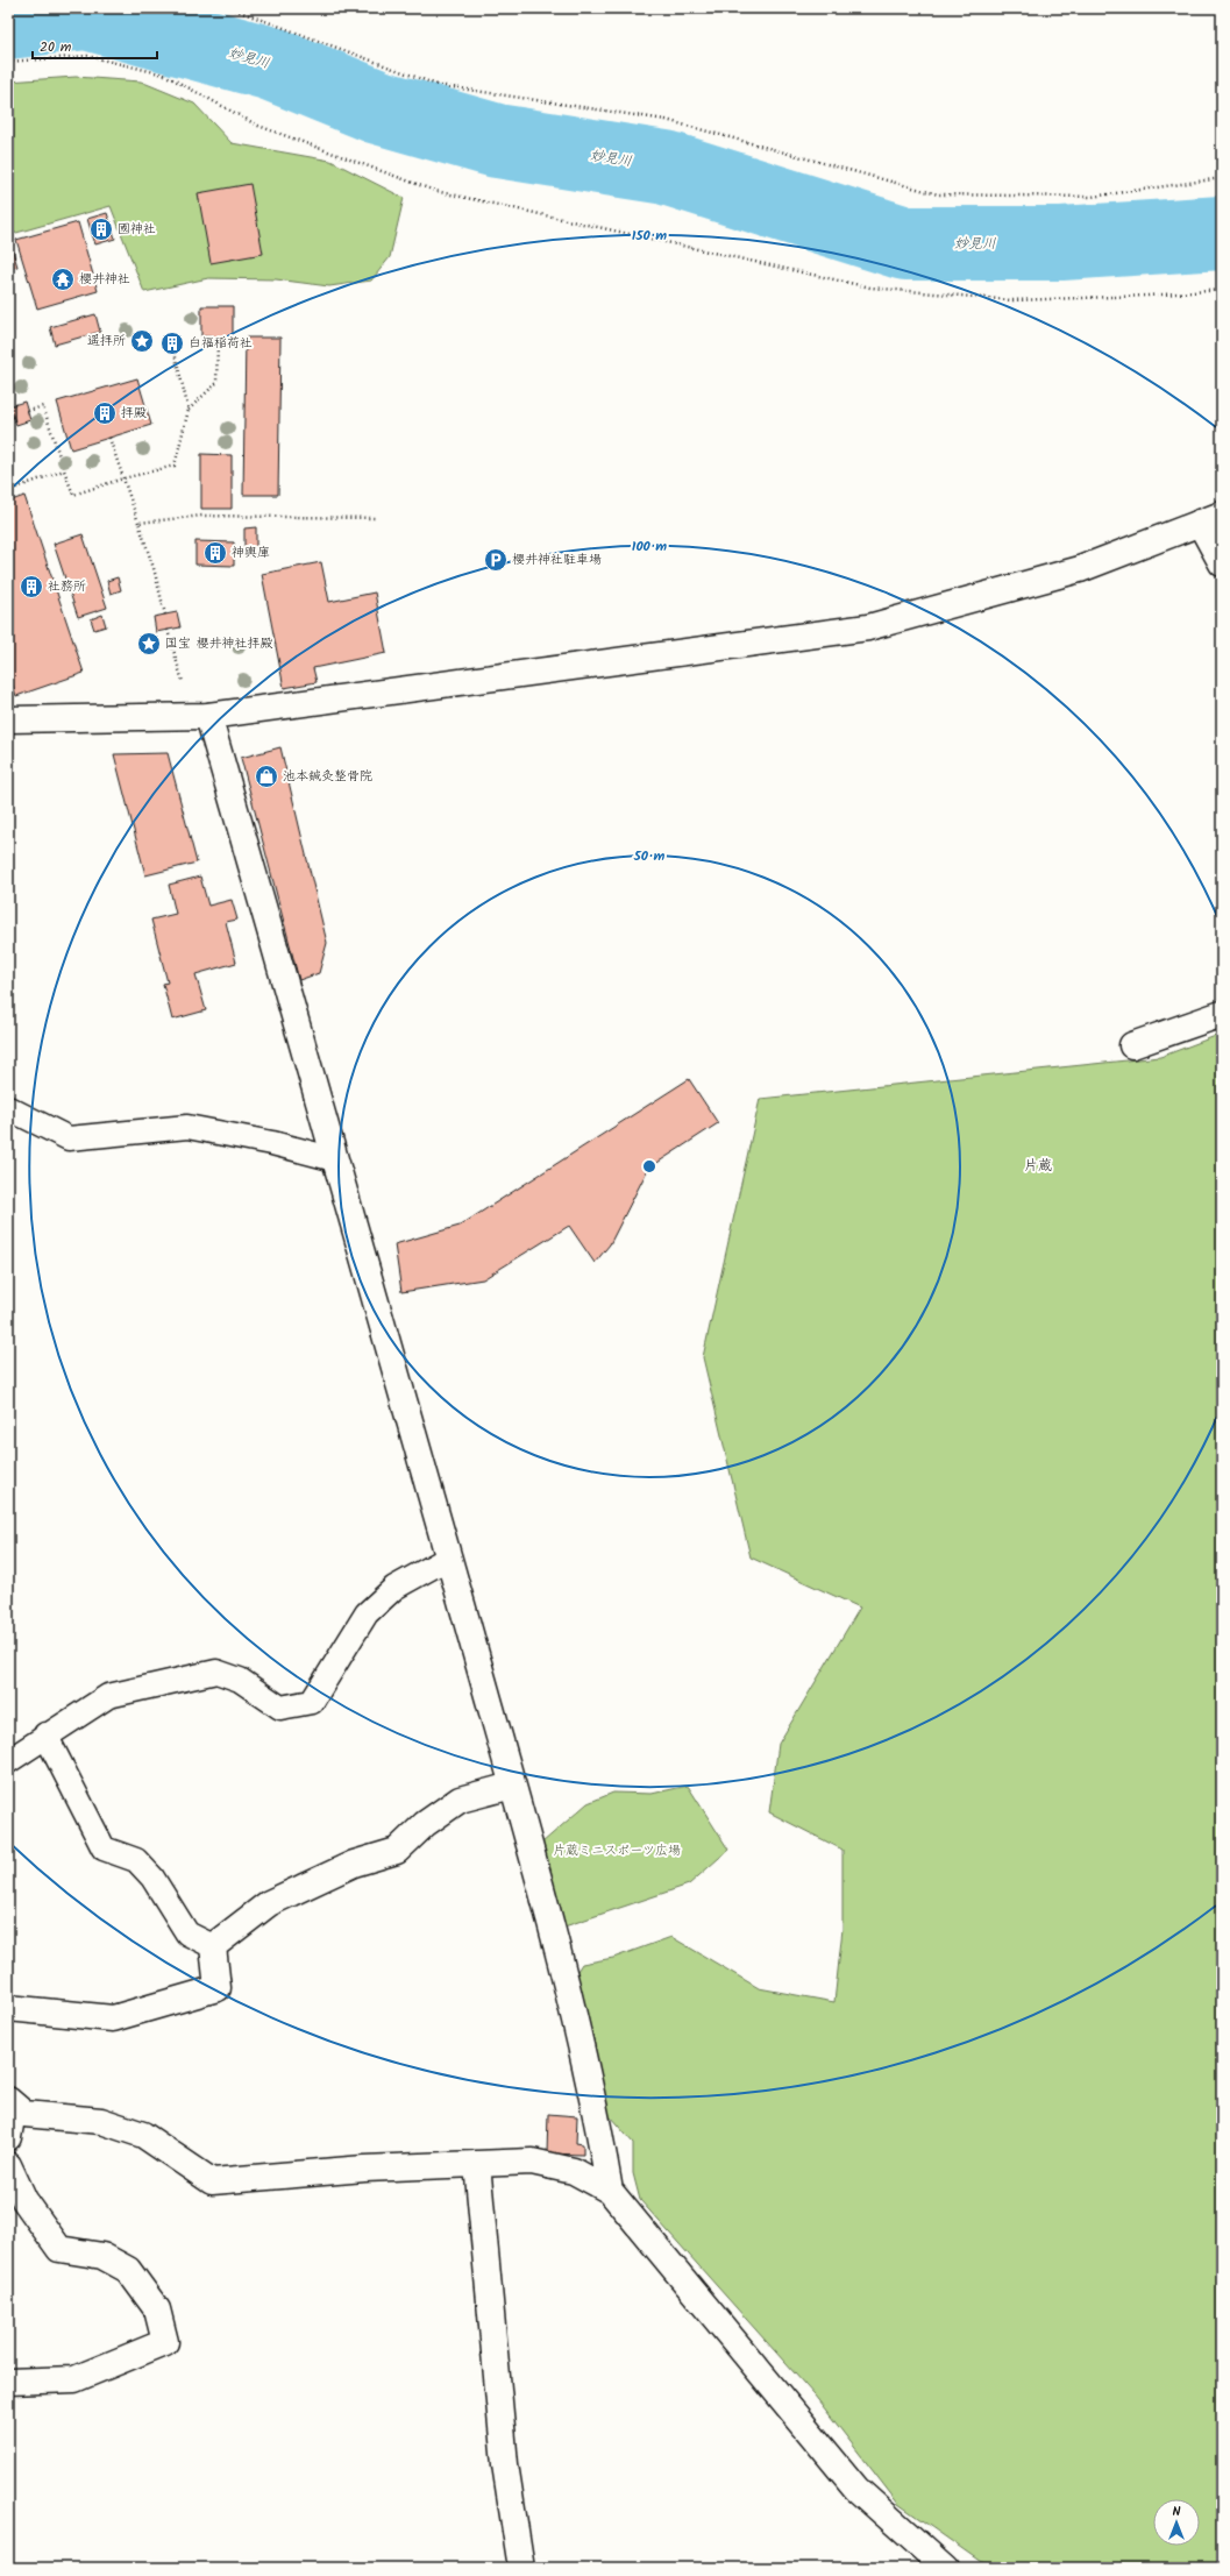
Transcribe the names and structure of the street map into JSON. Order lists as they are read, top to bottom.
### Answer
{
  "districts": ["片蔵"],
  "water": ["妙見川"],
  "parks": ["片蔵ミニスポーツ広場"],
  "places": {
    "building": [
      "國神社",
      "白福稲荷社",
      "拝殿",
      "神輿庫",
      "社務所"
    ],
    "temple": ["櫻井神社"],
    "place": ["遥拝所", "国宝 櫻井神社拝殿"],
    "parking": ["櫻井神社駐車場"],
    "shop": ["池本鍼灸整骨院"]
  },
  "scale_bar": "20 m",
  "north": "top",
  "rings": ["150 m", "100 m", "50 m"]
}
